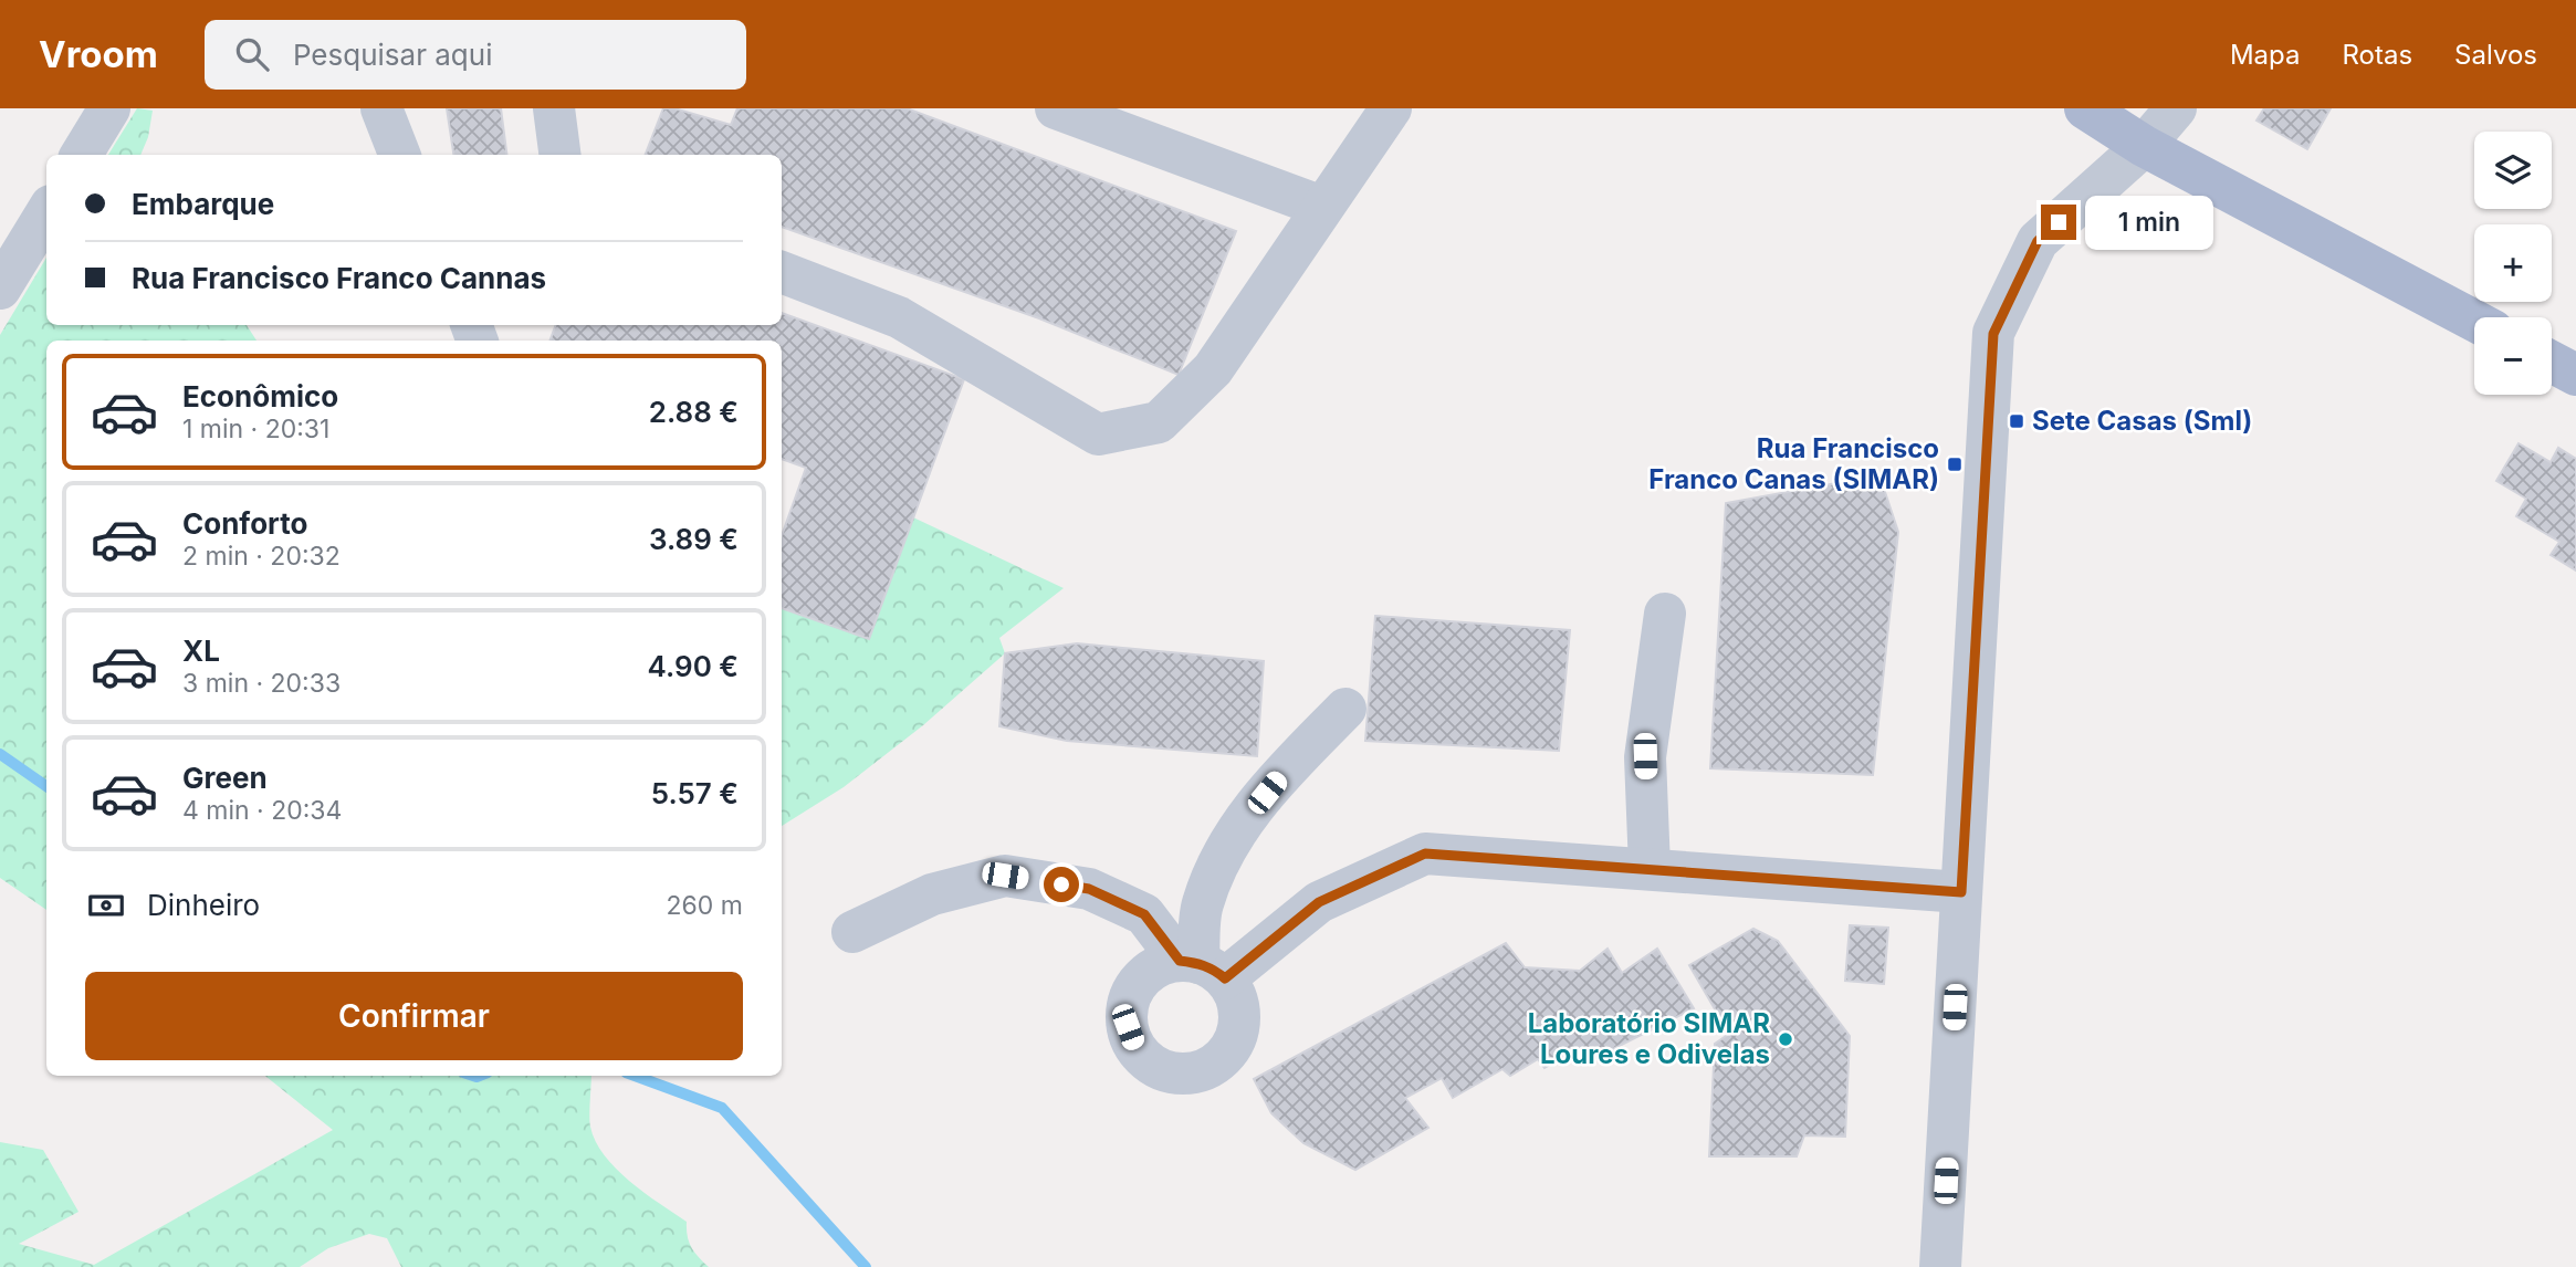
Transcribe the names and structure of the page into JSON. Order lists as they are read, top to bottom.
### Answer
{
  "places": {
    "transit": ["Sete Casas (Sml)", "Rua Francisco Franco Canas (SIMAR)"],
    "other": ["Laboratório SIMAR Loures e Odivelas"]
  },
  "page": {
    "header": "Vroom",
    "search": "Pesquisar aqui",
    "nav": ["Mapa", "Rotas", "Salvos"],
    "map_buttons": ["+", "−"],
    "banner": ["Embarque", "Rua Francisco Franco Cannas"],
    "bubble": "1 min",
    "list": [
      {
        "name": "Econômico",
        "note": "1 min · 20:31",
        "value": "2.88 €"
      },
      {
        "name": "Conforto",
        "note": "2 min · 20:32",
        "value": "3.89 €"
      },
      {
        "name": "XL",
        "note": "3 min · 20:33",
        "value": "4.90 €"
      },
      {
        "name": "Green",
        "note": "4 min · 20:34",
        "value": "5.57 €"
      }
    ],
    "pay": ["Dinheiro", "260 m"],
    "buttons": "Confirmar"
  }
}
